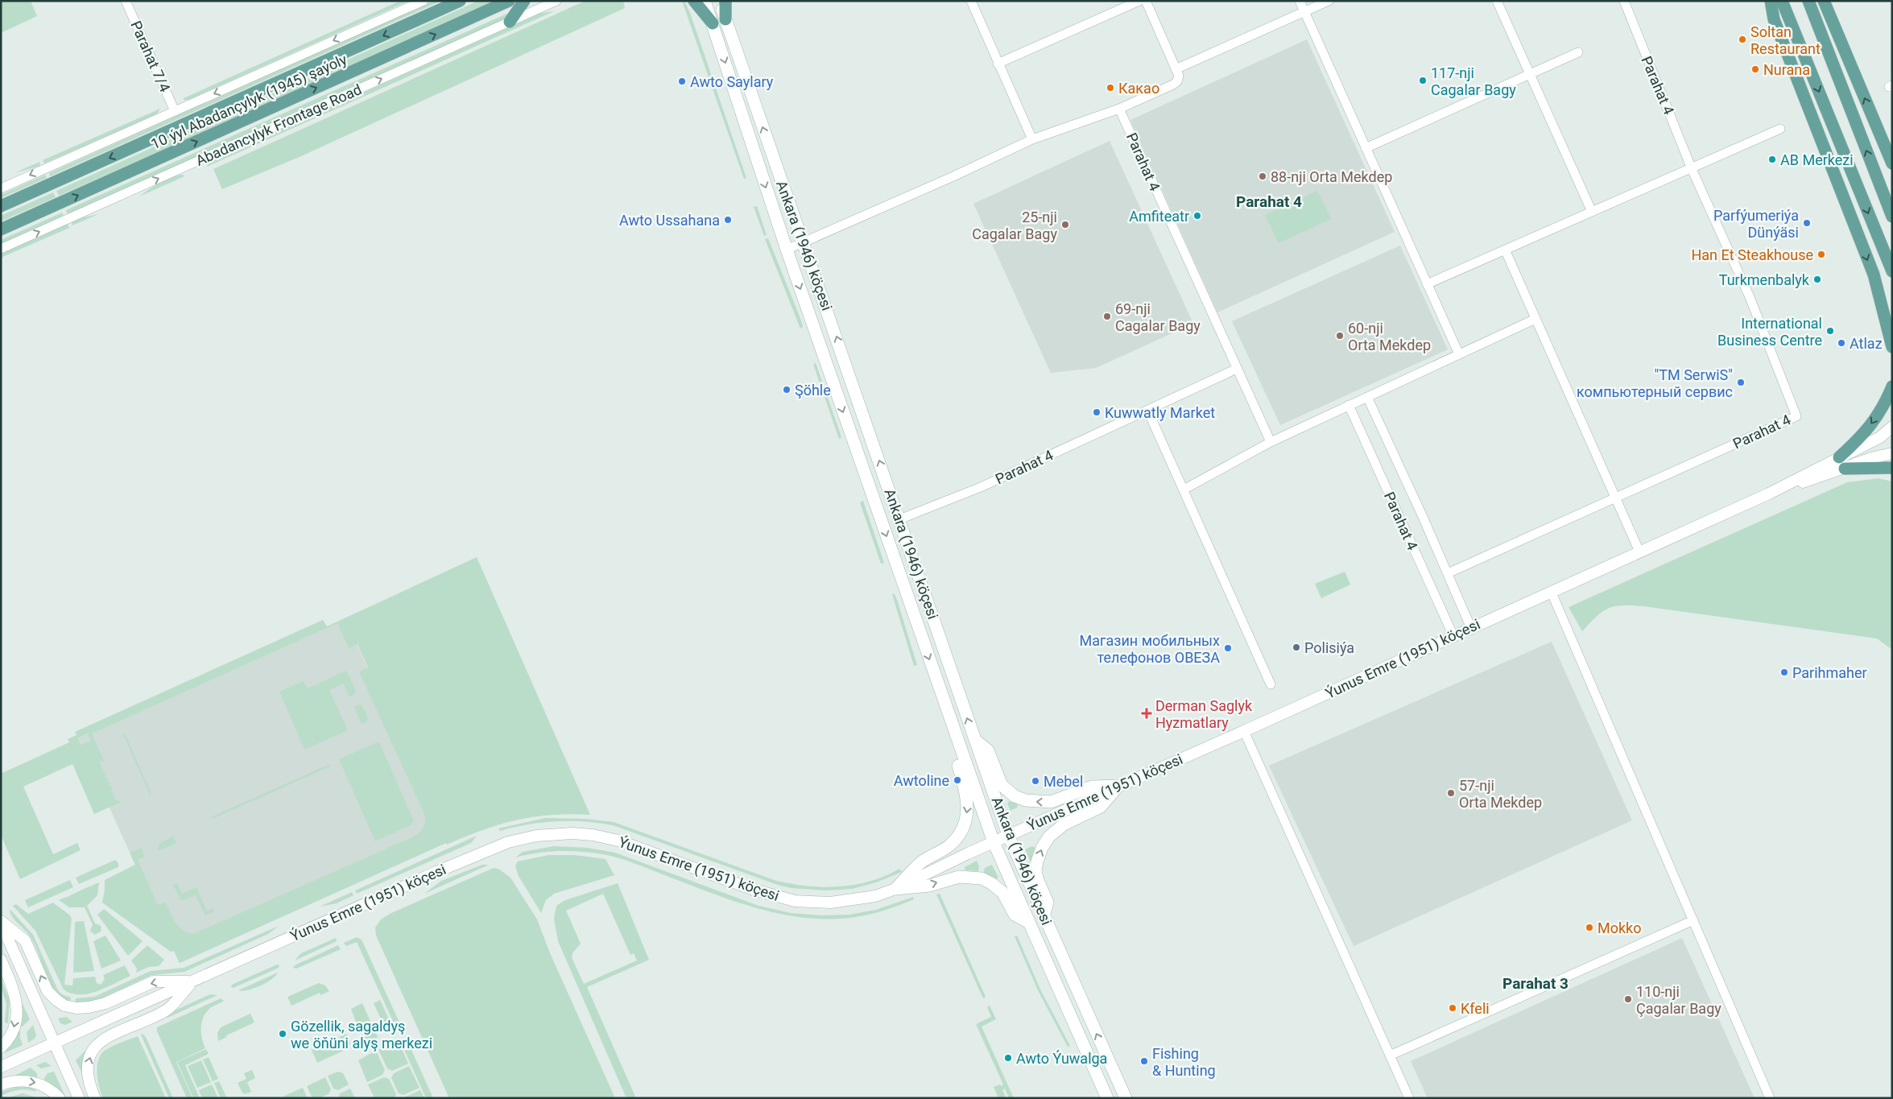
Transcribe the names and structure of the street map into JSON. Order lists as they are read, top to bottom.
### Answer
{
  "streets": {
    "main road": ["10 ýyl Abadançylyk (1945) şaýoly", "Ankara (1946) köçesi"],
    "street": [
      "Parahat 7/4",
      "Parahat 4",
      "Abadancylyk Frontage Road",
      "Ýunus Emre (1951) köçesi"
    ]
  },
  "crossings": [
    ["Parahat 4", "Ankara (1946) köçesi"],
    ["Parahat 4", "Ýunus Emre (1951) köçesi"],
    ["Ankara (1946) köçesi", "Ýunus Emre (1951) köçesi"]
  ],
  "districts": ["Parahat 4", "Parahat 3"],
  "places": {
    "other": [
      "Soltan Restaurant",
      "Nurana",
      "117-nji Cagalar Bagy",
      "Awto Saylary",
      "Какао",
      "AB Merkezi",
      "88-nji Orta Mekdep",
      "Amfiteatr",
      "Awto Ussahana",
      "Parfýumeriýa Dünýäsi",
      "25-nji Cagalar Bagy",
      "Han Et Steakhouse",
      "Turkmenbalyk",
      "69-nji Cagalar Bagy",
      "International Business Centre",
      "60-nji Orta Mekdep",
      "Atlaz",
      "\"TM SerwiS\" компьютерный сервис",
      "Şöhle",
      "Kuwwatly Market",
      "Polisiýa",
      "Магазин мобильных телефонов ОВЕЗА",
      "Parihmaher",
      "Awtoline",
      "Mebel",
      "57-nji Orta Mekdep",
      "Mokko",
      "110-nji Çagalar Bagy",
      "Kfeli",
      "Gözellik, sagaldyş we öňüni alyş merkezi",
      "Awto Ýuwalga",
      "Fishing & Hunting"
    ],
    "health": ["Derman Saglyk Hyzmatlary"]
  }
}
